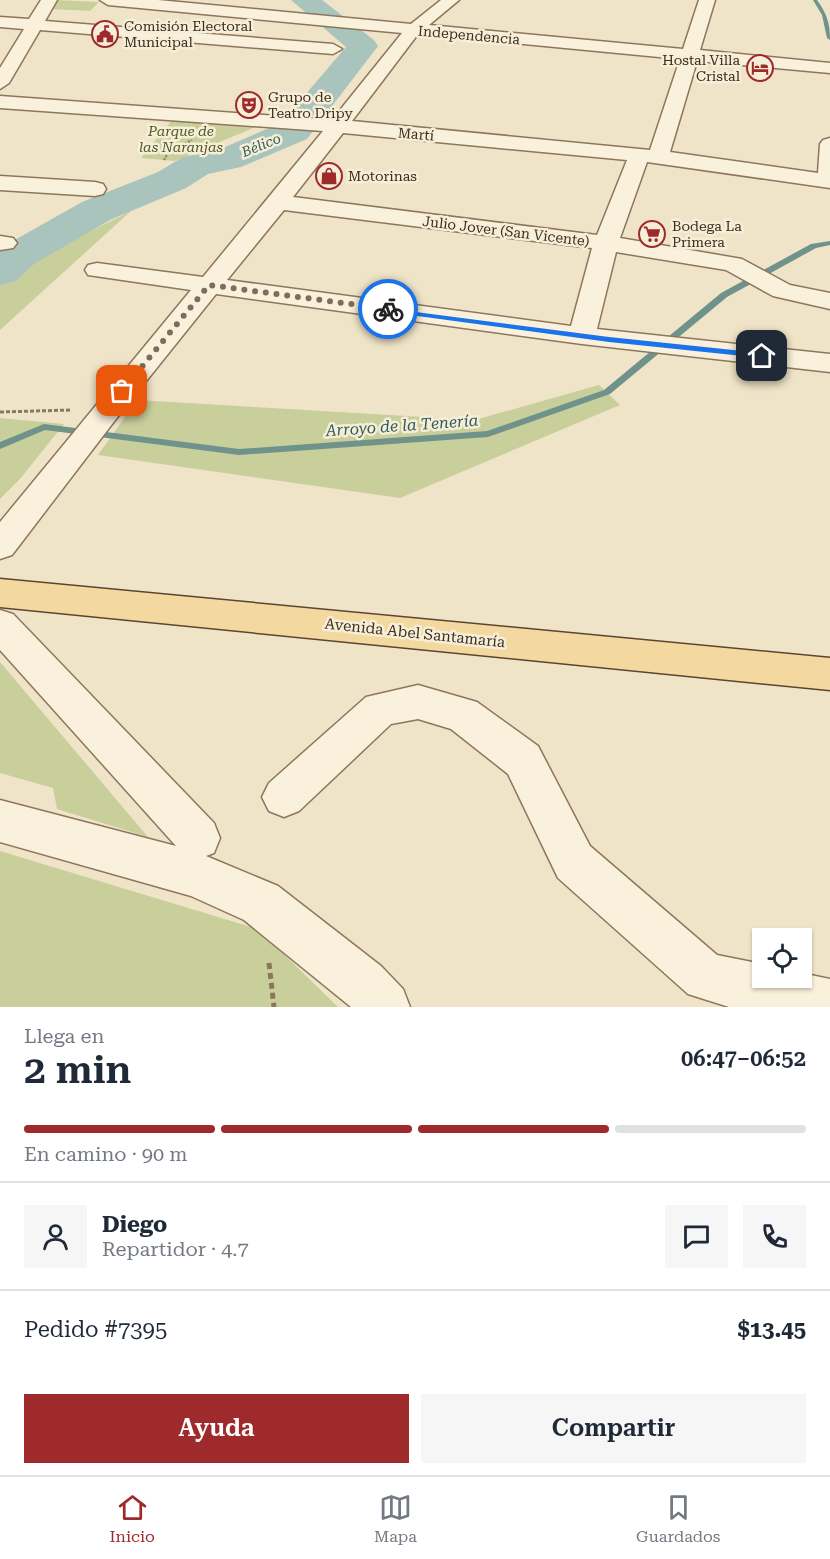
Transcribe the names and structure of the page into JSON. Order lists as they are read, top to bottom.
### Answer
{
  "streets": {
    "main road": ["Avenida Abel Santamaría"],
    "street": ["Independencia", "Martí", "Julio Jover (San Vicente)"]
  },
  "water": ["Bélico", "Arroyo de la Tenería"],
  "parks": ["Parque de las Naranjas"],
  "places": {
    "public building": ["Comisión Electoral Municipal"],
    "hotel": ["Hostal Villa Cristal"],
    "theatre": ["Grupo de Teatro Dripy"],
    "shop": ["Motorinas"],
    "supermarket": ["Bodega La Primera"]
  },
  "page": {
    "heading": ["2 min", "Llega en", "06:47–06:52"],
    "panel": [
      "Diego",
      "Repartidor · 4.7",
      "Pedido #7395",
      "$13.45"
    ],
    "bar": "En camino · 90 m",
    "buttons": ["Ayuda", "Compartir"],
    "tabs": ["Inicio", "Mapa", "Guardados"]
  }
}
